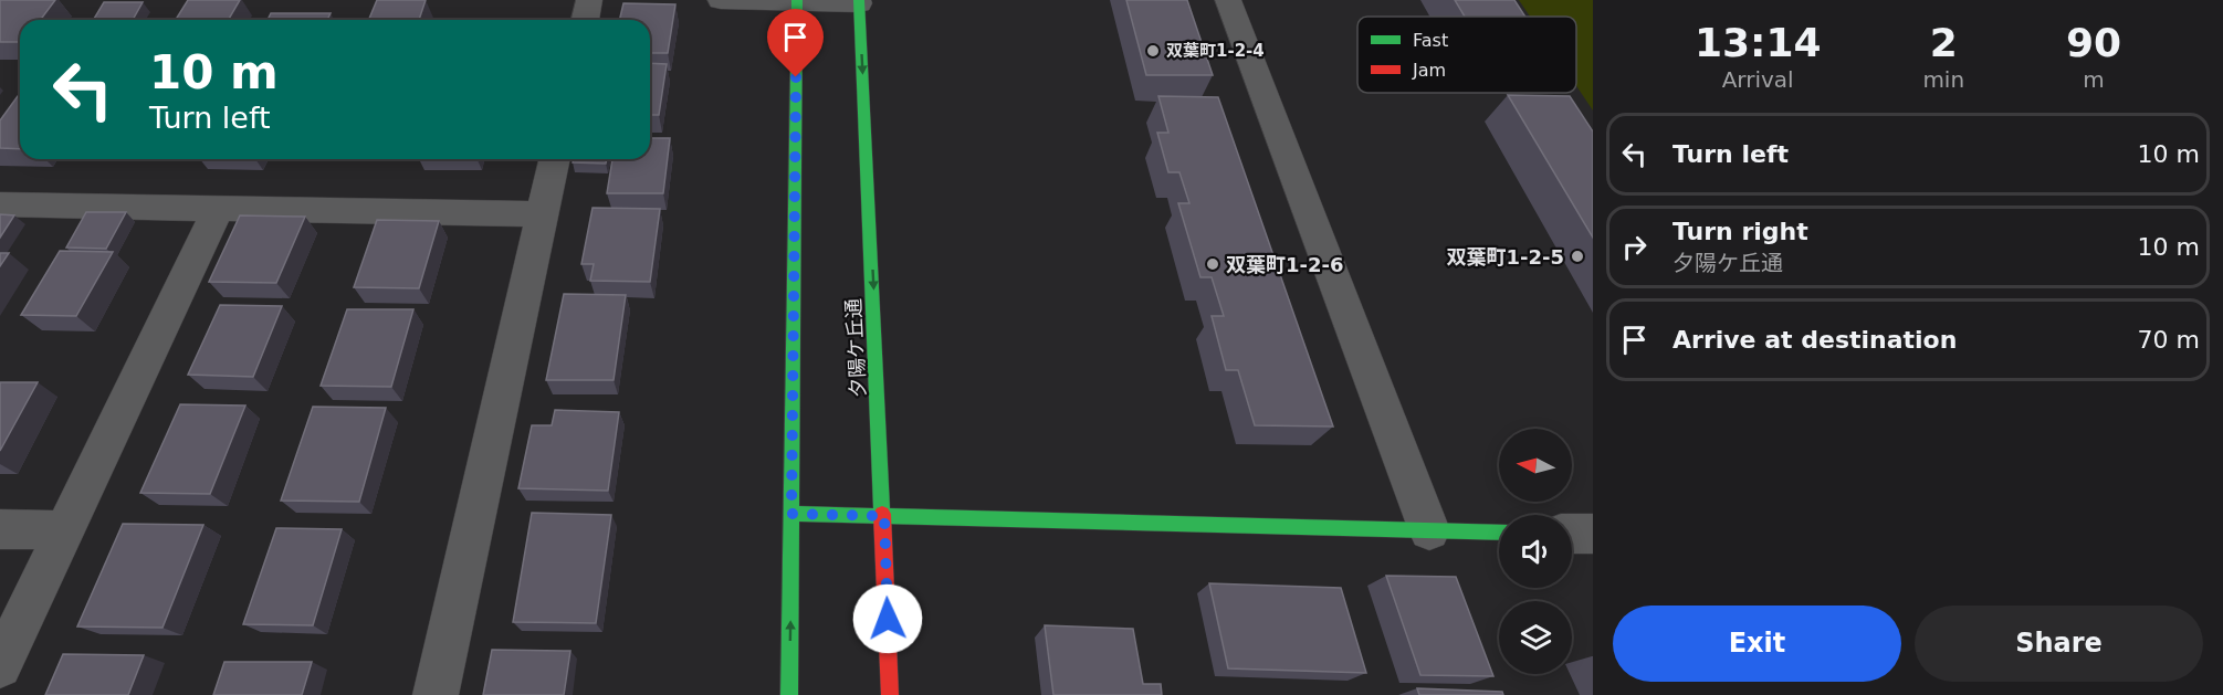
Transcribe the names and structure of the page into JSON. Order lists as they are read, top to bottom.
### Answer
{
  "streets": {
    "main road": ["夕陽ケ丘通"]
  },
  "places": ["双葉町1-2-4", "双葉町1-2-5", "双葉町1-2-6"],
  "legend": ["Fast", "Jam"],
  "north": "left",
  "page": {
    "eta": [
      "13:14",
      "Arrival",
      "2",
      "min",
      "90",
      "m"
    ],
    "turn": ["10 m", "Turn left"],
    "list": [
      {
        "name": "Turn left",
        "value": "10 m"
      },
      {
        "name": "Turn right",
        "note": "夕陽ケ丘通",
        "value": "10 m"
      },
      {
        "name": "Arrive at destination",
        "value": "70 m"
      }
    ],
    "buttons": ["Exit", "Share"]
  }
}
